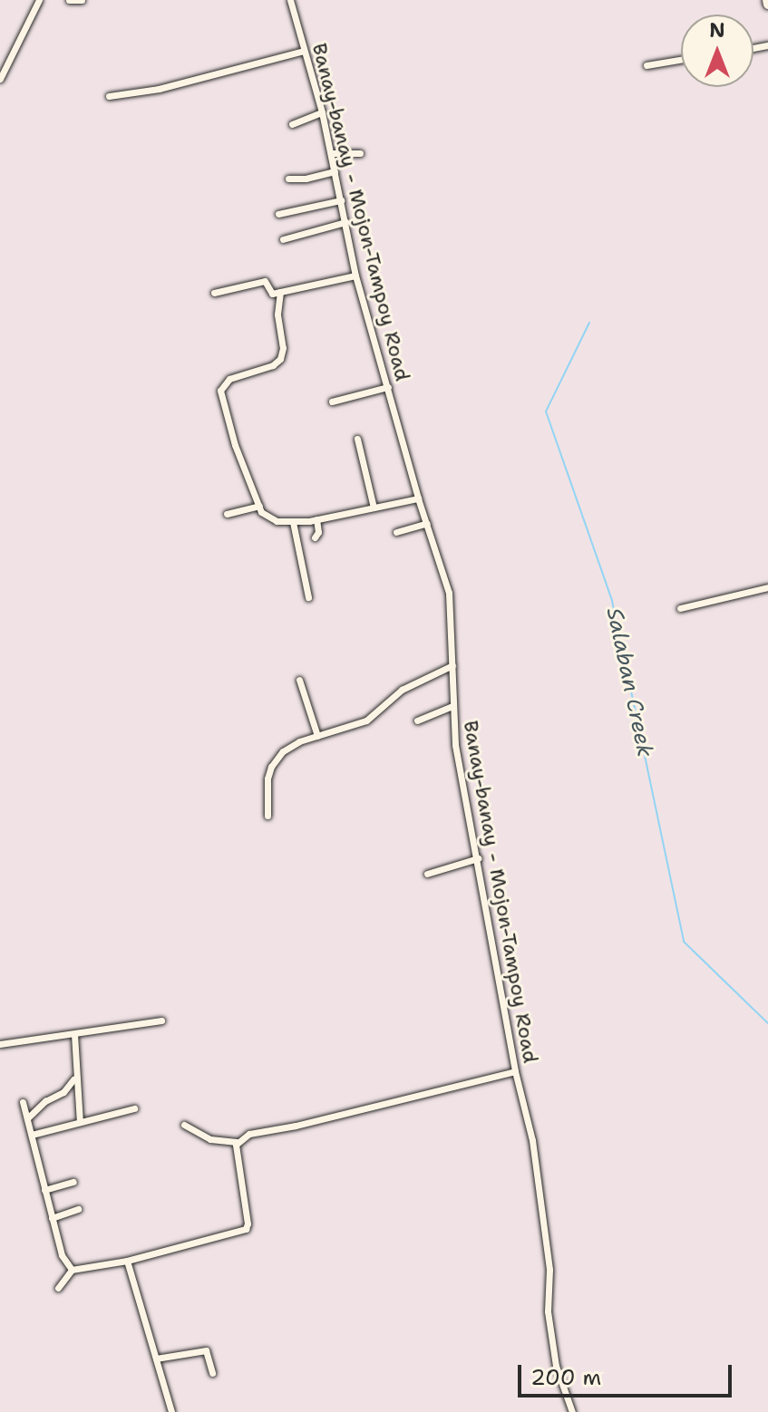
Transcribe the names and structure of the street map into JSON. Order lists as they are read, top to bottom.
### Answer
{
  "streets": {
    "street": ["Banay-banay - Mojon-Tampoy Road"]
  },
  "water": ["Salaban Creek"],
  "scale_bar": "200 m",
  "north": "top"
}
